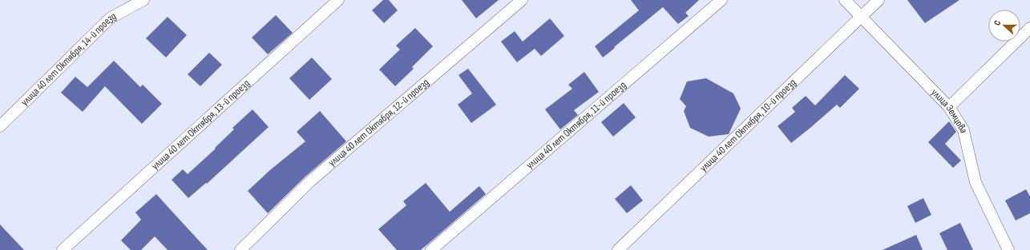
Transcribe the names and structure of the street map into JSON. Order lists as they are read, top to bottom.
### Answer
{
  "streets": {
    "street": [
      "улица 40 лет Октября, 14-й проезд",
      "улица Земцова",
      "улица 40 лет Октября, 12-й проезд",
      "улица 40 лет Октября, 13-й проезд",
      "улица 40 лет Октября, 11-й проезд",
      "улица 40 лет Октября, 10-й проезд"
    ]
  },
  "crossings": [
    ["улица Земцова", "улица 40 лет Октября, 10-й проезд"]
  ],
  "north": "left"
}
